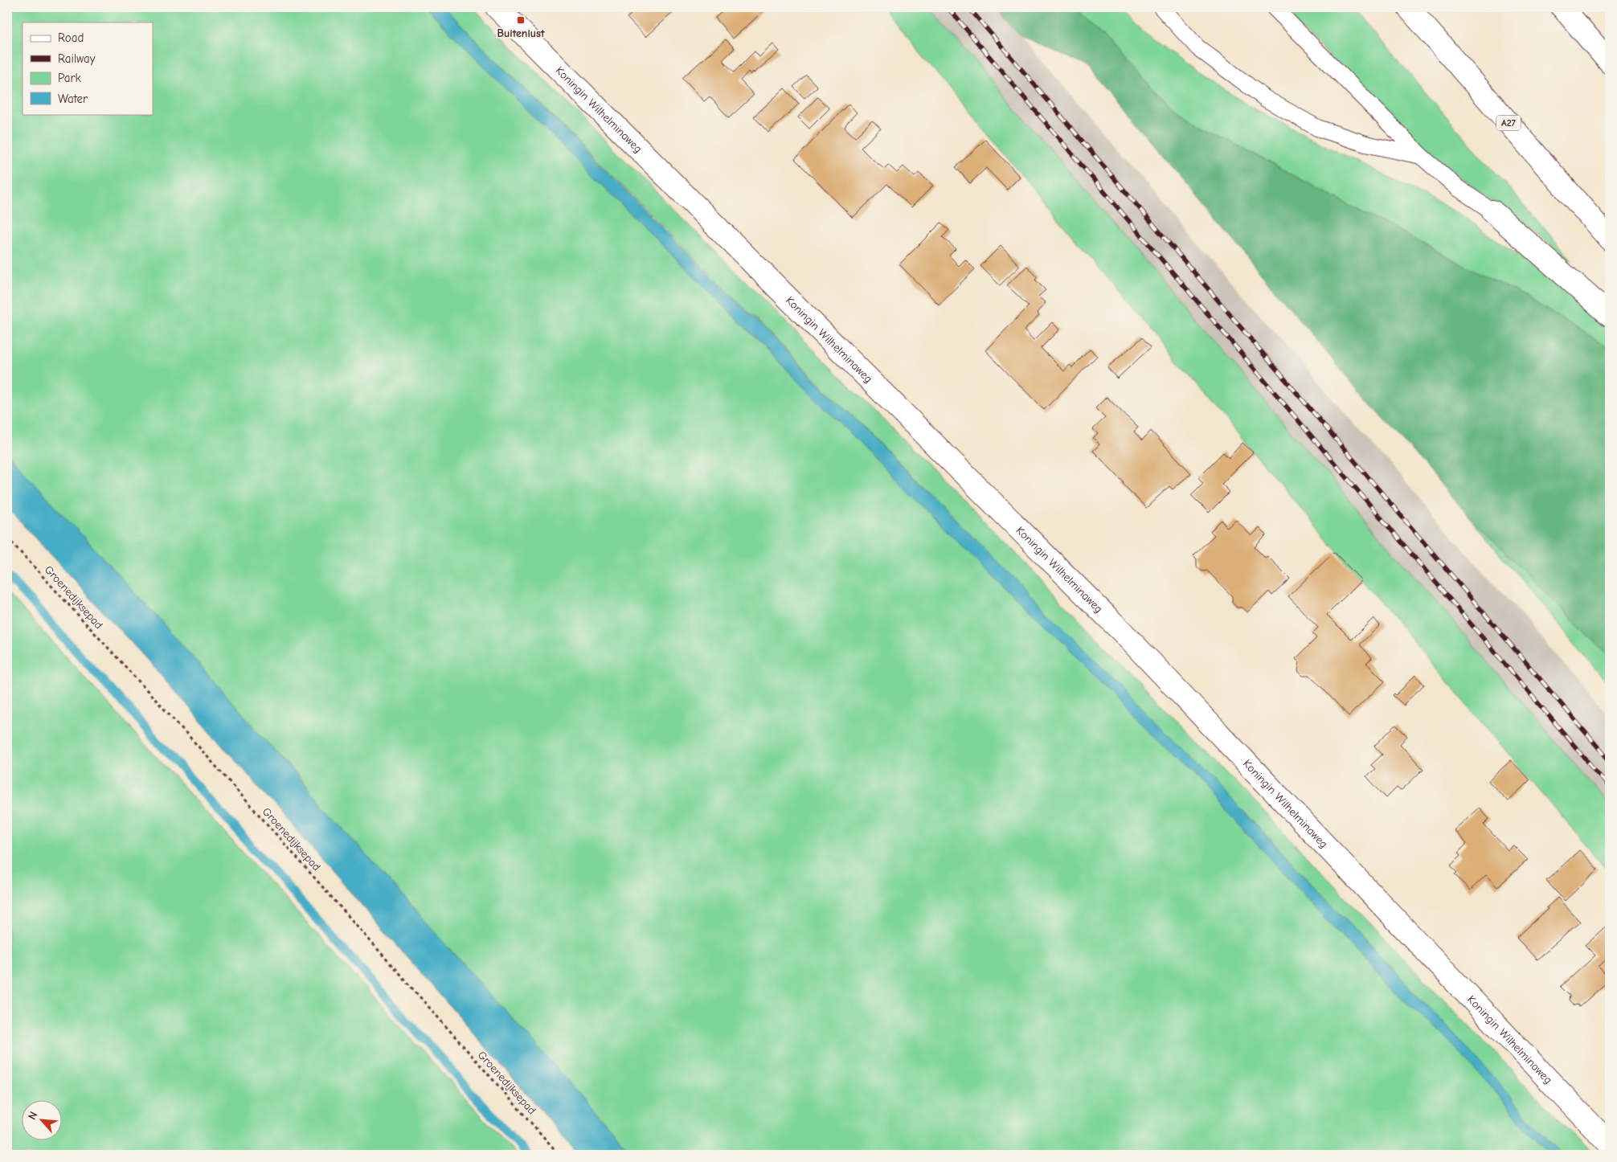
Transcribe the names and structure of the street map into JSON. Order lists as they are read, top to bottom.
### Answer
{
  "streets": {
    "main road": ["Koningin Wilhelminaweg", "A27"],
    "path": ["Groenedijksepad"]
  },
  "places": {
    "transit": ["Buitenlust"]
  },
  "legend": [
    "Road",
    "Railway",
    "Park",
    "Water"
  ],
  "north": "top left"
}
